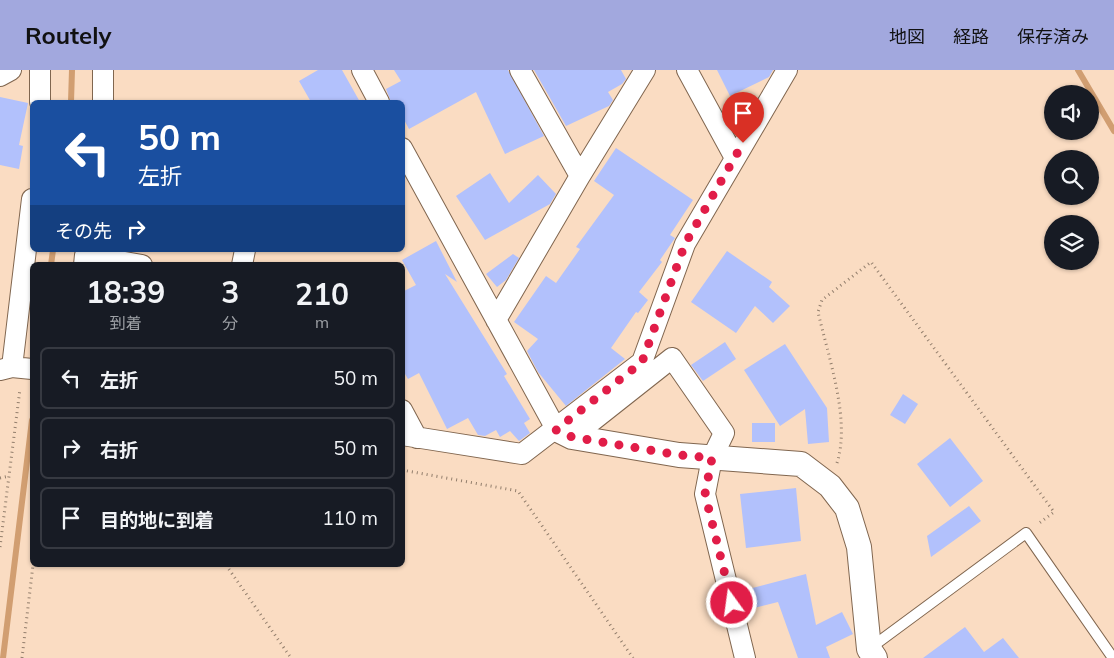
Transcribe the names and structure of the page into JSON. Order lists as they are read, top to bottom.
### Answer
{
  "page": {
    "header": "Routely",
    "nav": ["地図", "経路", "保存済み"],
    "turn": ["50 m", "左折"],
    "then": "その先",
    "eta": [
      "18:39",
      "到着",
      "3",
      "分",
      "210",
      "m"
    ],
    "list": [
      {
        "name": "左折",
        "value": "50 m"
      },
      {
        "name": "右折",
        "value": "50 m"
      },
      {
        "name": "目的地に到着",
        "value": "110 m"
      }
    ]
  }
}
